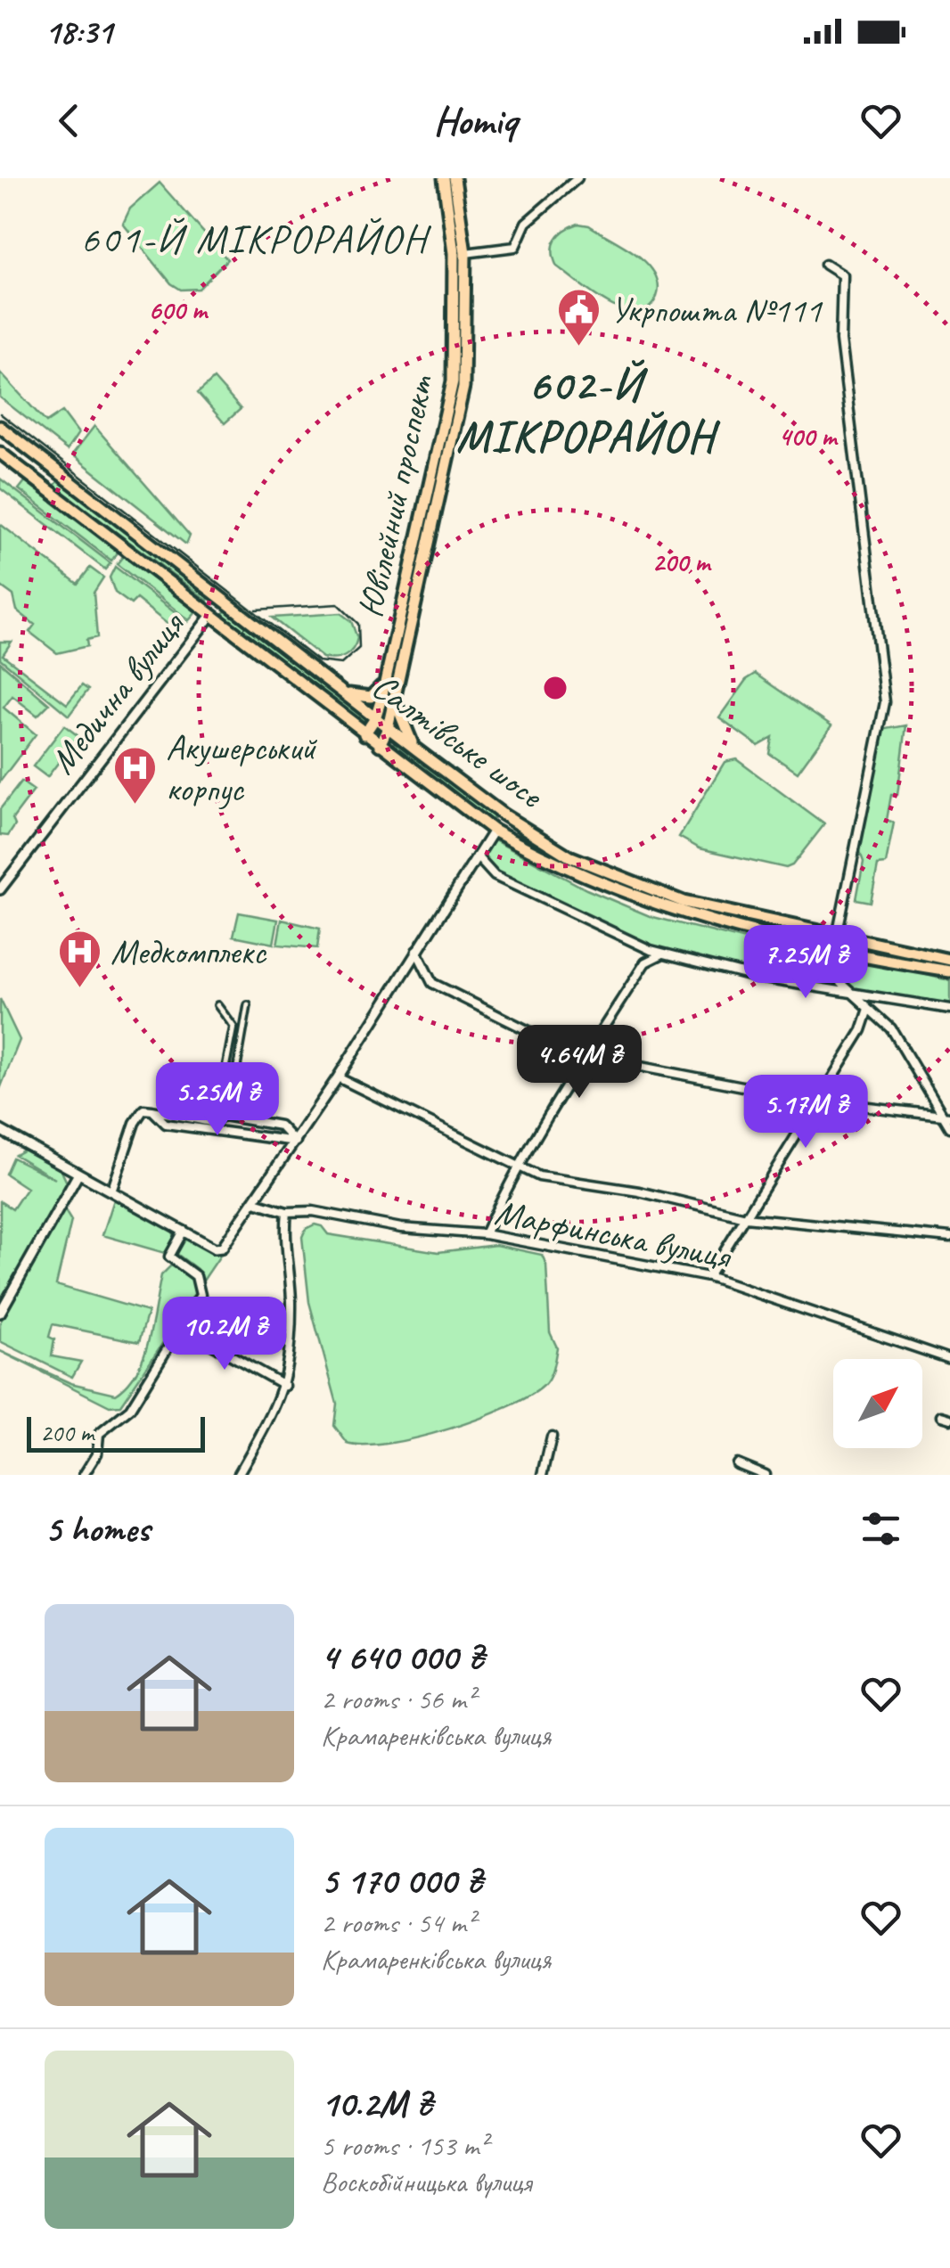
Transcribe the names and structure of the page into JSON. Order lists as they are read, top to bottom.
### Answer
{
  "streets": {
    "main road": ["Ювілейний проспект", "Салтівське шосе"],
    "street": ["Медична вулиця", "Марфинська вулиця"]
  },
  "crossings": [
    ["Ювілейний проспект", "Салтівське шосе"],
    ["Медична вулиця", "Салтівське шосе"]
  ],
  "districts": ["601-Й МІКРОРАЙОН", "602-Й МІКРОРАЙОН"],
  "places": {
    "public building": ["Укрпошта №111"],
    "hospital": ["Акушерський корпус", "Медкомплекс"]
  },
  "scale_bar": "200 m",
  "north": "top right",
  "page": {
    "status": "18:31",
    "header": "Homiq",
    "price": [
      "7.25M ₴",
      "4.64M ₴",
      "5.25M ₴",
      "5.17M ₴",
      "10.2M ₴"
    ],
    "scale": "200 m",
    "heading": "5 homes",
    "list": [
      {
        "name": "4 640 000 ₴",
        "note": "2 rooms · 56 m² · Крамаренківська вулиця"
      },
      {
        "name": "5 170 000 ₴",
        "note": "2 rooms · 54 m² · Крамаренківська вулиця"
      },
      {
        "name": "10.2M ₴",
        "note": "5 rooms · 153 m² · Воскобійницька вулиця"
      }
    ]
  },
  "rings": ["600 m", "400 m", "200 m"]
}
